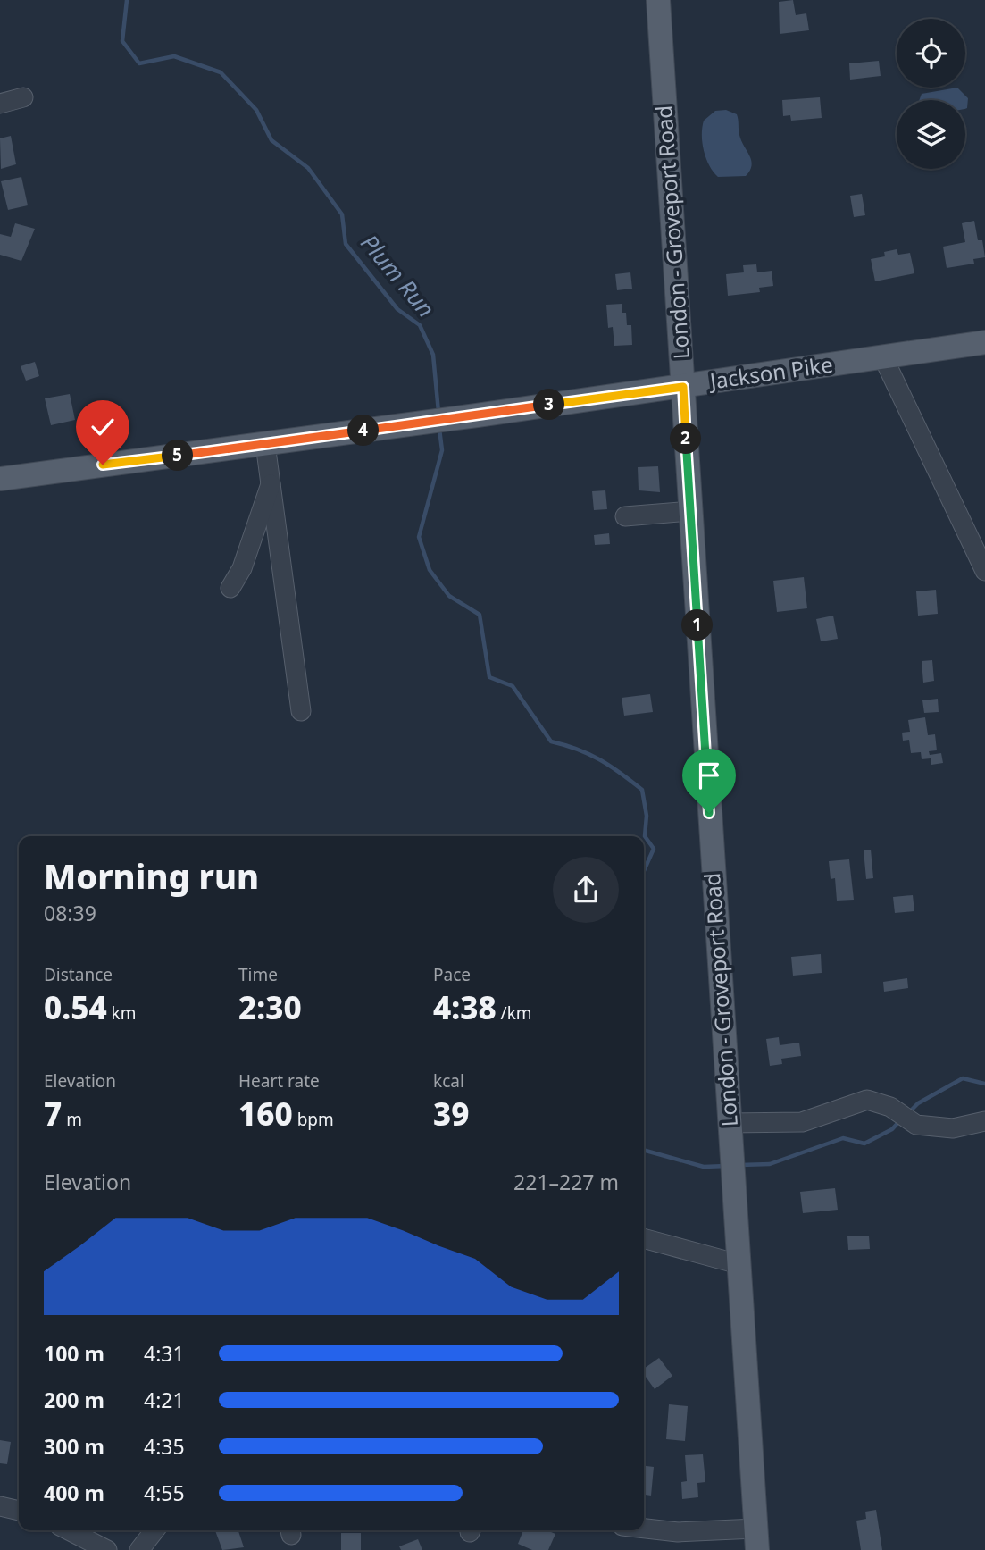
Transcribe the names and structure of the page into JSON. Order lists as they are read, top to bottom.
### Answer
{
  "streets": {
    "main road": ["London - Groveport Road", "Jackson Pike"]
  },
  "crossings": [
    ["London - Groveport Road", "Jackson Pike"]
  ],
  "water": ["Plum Run"],
  "page": {
    "pins": [
      "3",
      "4",
      "2",
      "5",
      "1"
    ],
    "heading": ["Morning run", "08:39"],
    "stats": [
      ["Distance", "0.54 km"],
      ["Time", "2:30"],
      ["Pace", "4:38 /km"],
      ["Elevation", "7 m"],
      ["Heart rate", "160 bpm"],
      ["kcal", "39"]
    ],
    "chart": ["Elevation", "221–227 m"],
    "list": [
      {
        "name": "100 m",
        "note": "4:31"
      },
      {
        "name": "200 m",
        "note": "4:21"
      },
      {
        "name": "300 m",
        "note": "4:35"
      },
      {
        "name": "400 m",
        "note": "4:55"
      }
    ]
  }
}
